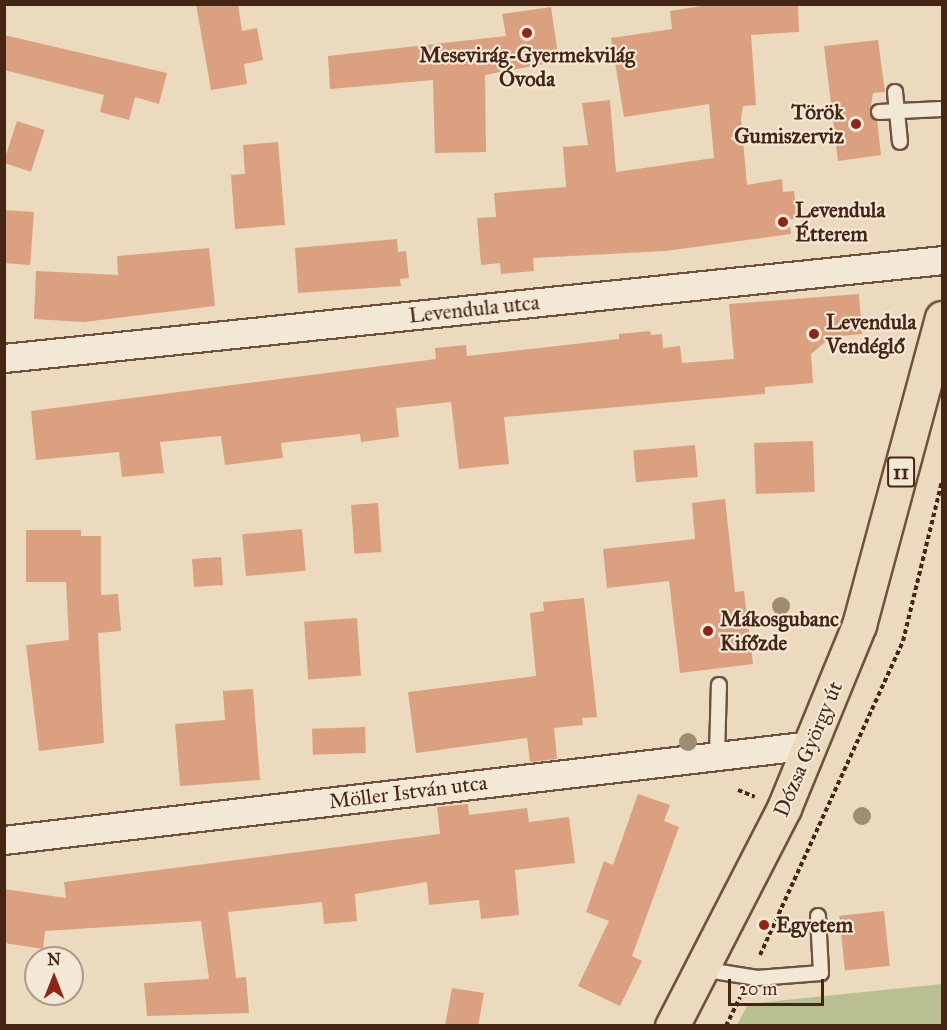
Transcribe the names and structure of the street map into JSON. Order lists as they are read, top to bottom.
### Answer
{
  "streets": {
    "main road": ["11", "Dózsa György út"],
    "street": ["Levendula utca", "Möller István utca"]
  },
  "crossings": [
    ["Dózsa György út", "Möller István utca"]
  ],
  "places": [
    "Mesevirág-Gyermekvilág Óvoda",
    "Török Gumiszerviz",
    "Levendula Étterem",
    "Levendula Vendéglő",
    "Mákosgubanc Kifőzde",
    "Egyetem"
  ],
  "scale_bar": "20 m",
  "north": "top"
}
